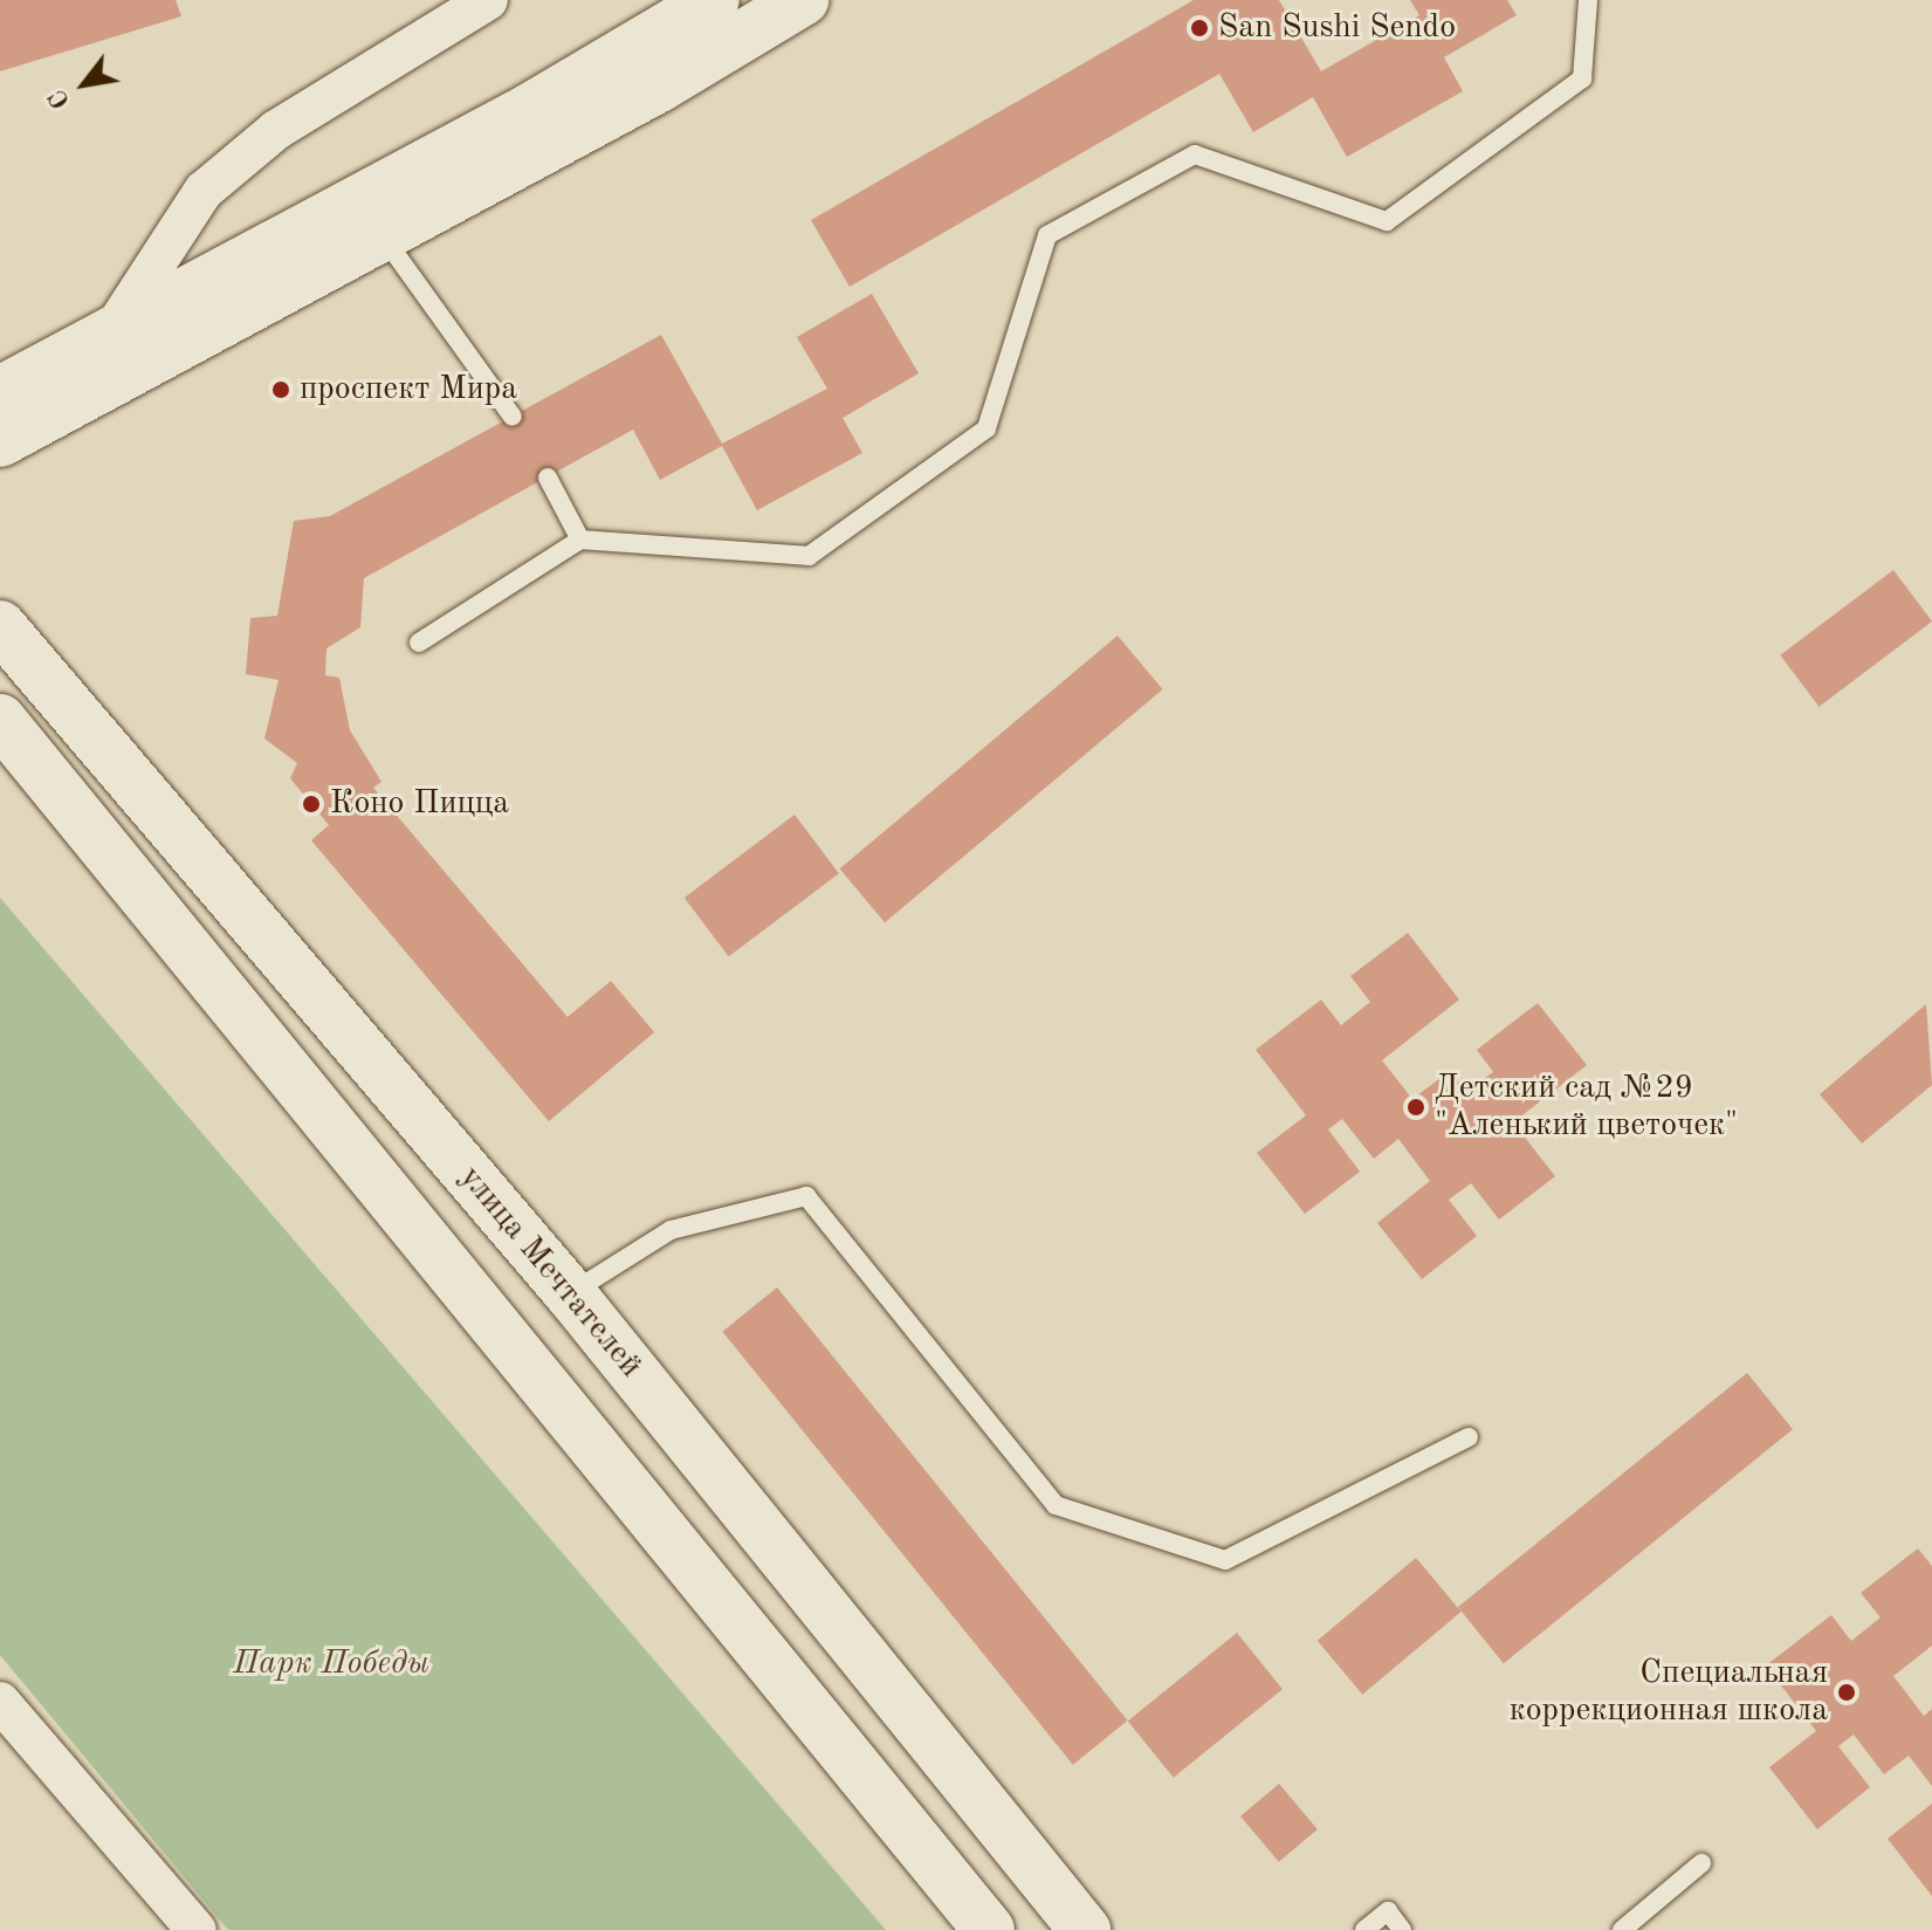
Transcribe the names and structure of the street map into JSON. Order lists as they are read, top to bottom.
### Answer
{
  "streets": {
    "street": ["улица Мечтателей"]
  },
  "parks": ["Парк Победы"],
  "places": [
    "San Sushi Sendo",
    "проспект Мира",
    "Коно Пицца",
    "Детский сад №29 \"Аленький цветочек\"",
    "Специальная коррекционная школа"
  ],
  "north": "bottom left"
}
